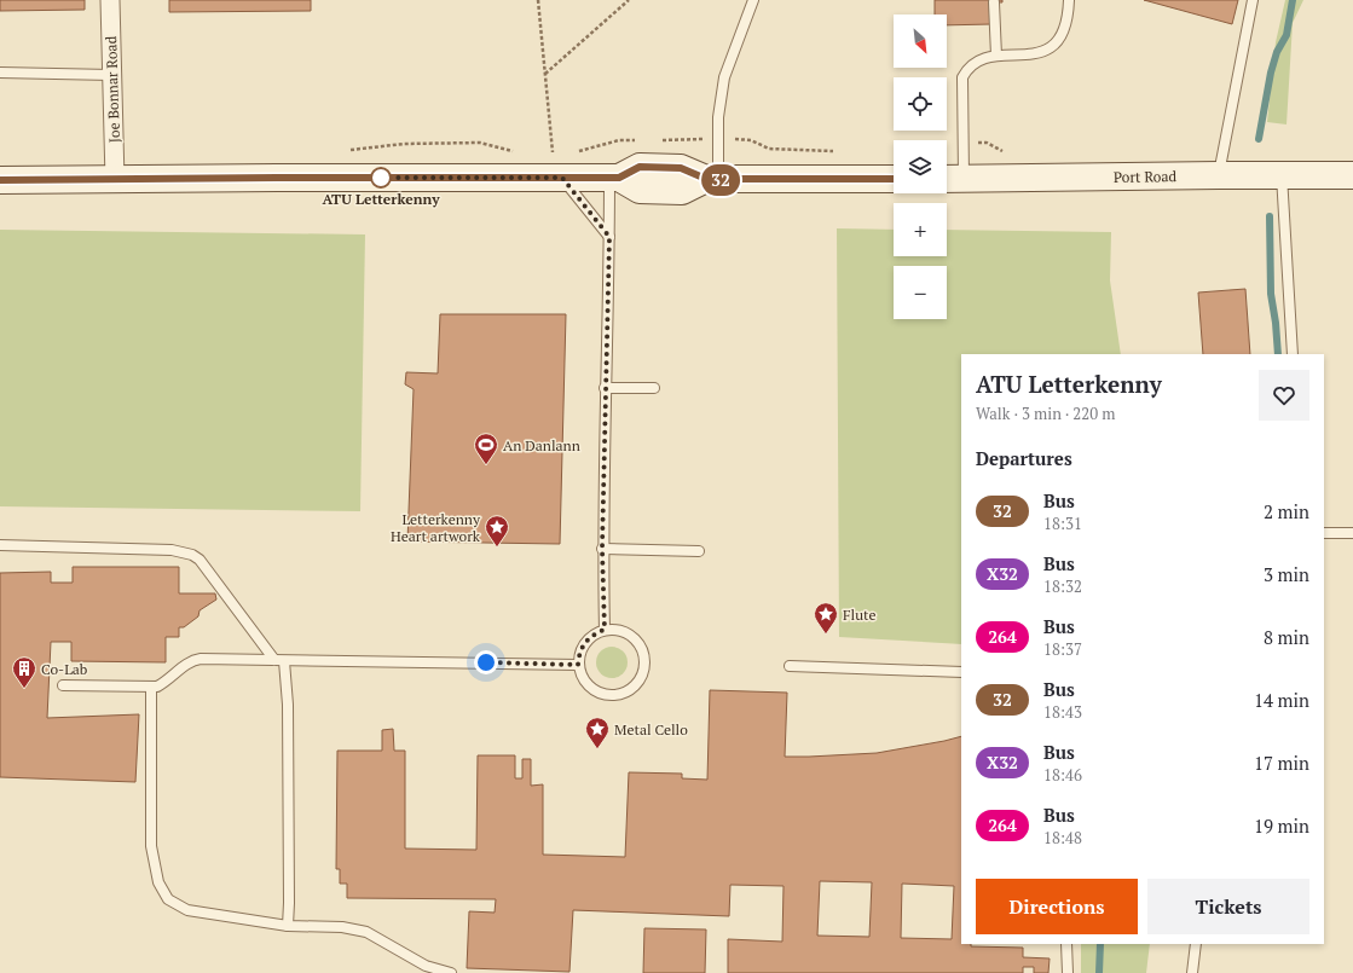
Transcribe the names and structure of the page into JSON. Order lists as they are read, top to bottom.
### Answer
{
  "streets": {
    "main road": ["Port Road"],
    "street": ["Joe Bonnar Road"]
  },
  "places": {
    "other": ["ATU Letterkenny"],
    "sports": ["An Danlann"],
    "place": ["Letterkenny Heart artwork", "Flute", "Metal Cello"],
    "building": ["Co-Lab"]
  },
  "lines": ["bus line 32"],
  "north": "bottom right",
  "page": {
    "on_map": "32",
    "map_buttons": ["+", "−"],
    "heading": [
      ["ATU Letterkenny", "Walk · 3 min · 220 m"],
      "Departures"
    ],
    "list": [
      {
        "mark": "32",
        "name": "Bus",
        "note": "18:31",
        "value": "2 min"
      },
      {
        "mark": "X32",
        "name": "Bus",
        "note": "18:32",
        "value": "3 min"
      },
      {
        "mark": "264",
        "name": "Bus",
        "note": "18:37",
        "value": "8 min"
      },
      {
        "mark": "32",
        "name": "Bus",
        "note": "18:43",
        "value": "14 min"
      },
      {
        "mark": "X32",
        "name": "Bus",
        "note": "18:46",
        "value": "17 min"
      },
      {
        "mark": "264",
        "name": "Bus",
        "note": "18:48",
        "value": "19 min"
      }
    ],
    "buttons": ["Directions", "Tickets"]
  }
}
